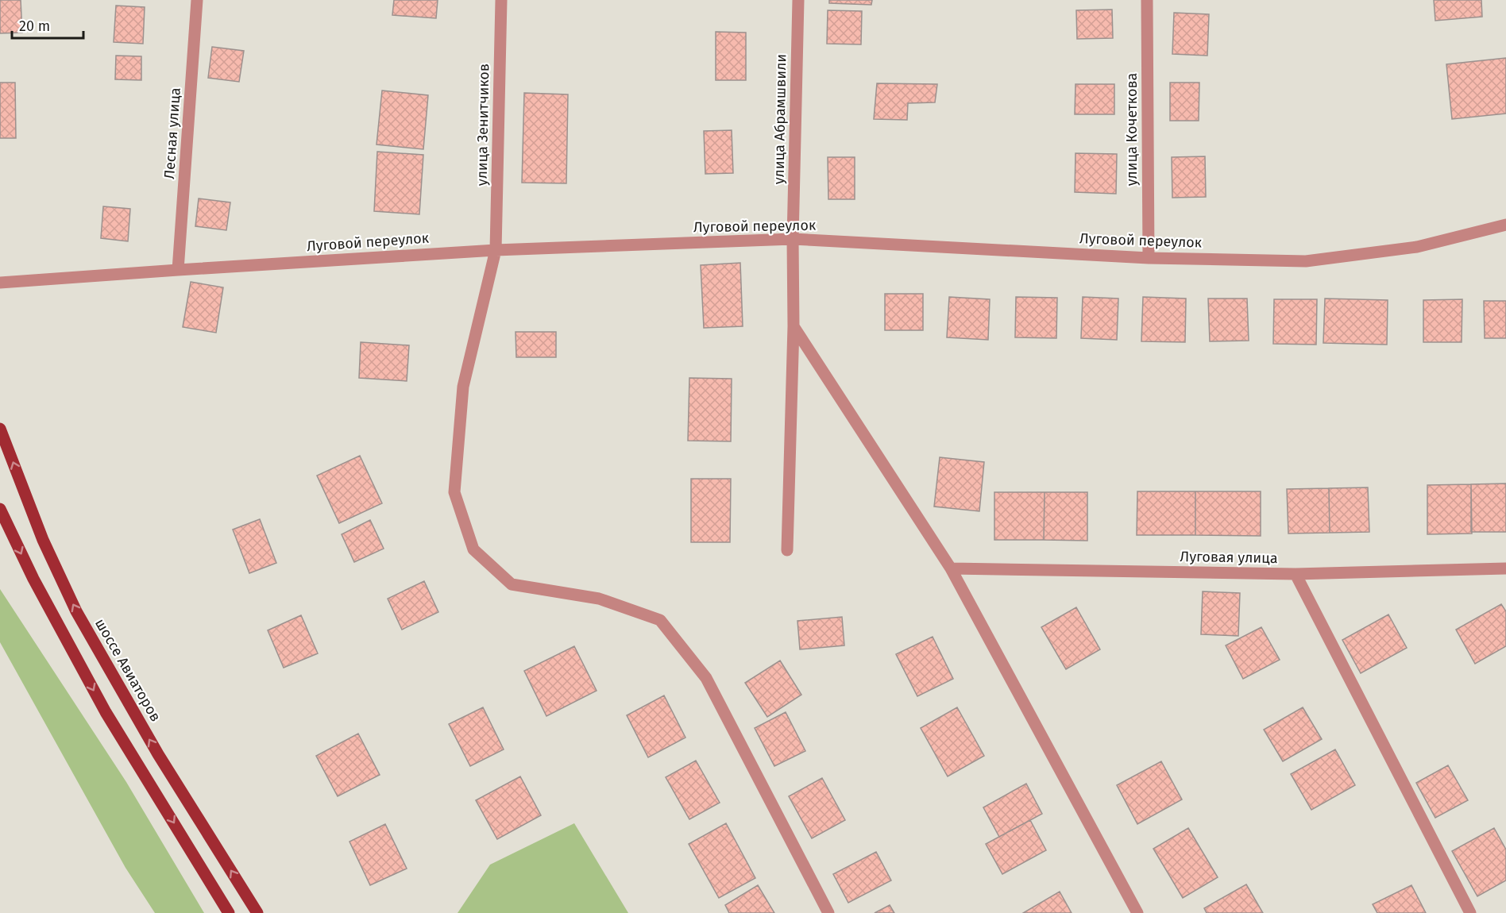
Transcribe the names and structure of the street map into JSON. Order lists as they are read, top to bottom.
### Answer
{
  "streets": {
    "main road": ["шоссе Авиаторов"],
    "street": [
      "улица Абрамшвили",
      "улица Зенитчиков",
      "улица Кочеткова",
      "Лесная улица",
      "Луговой переулок",
      "Луговая улица"
    ]
  },
  "crossings": [
    ["улица Абрамшвили", "Луговой переулок"],
    ["улица Зенитчиков", "Луговой переулок"],
    ["улица Кочеткова", "Луговой переулок"],
    ["Лесная улица", "Луговой переулок"]
  ],
  "scale_bar": "20 m"
}
